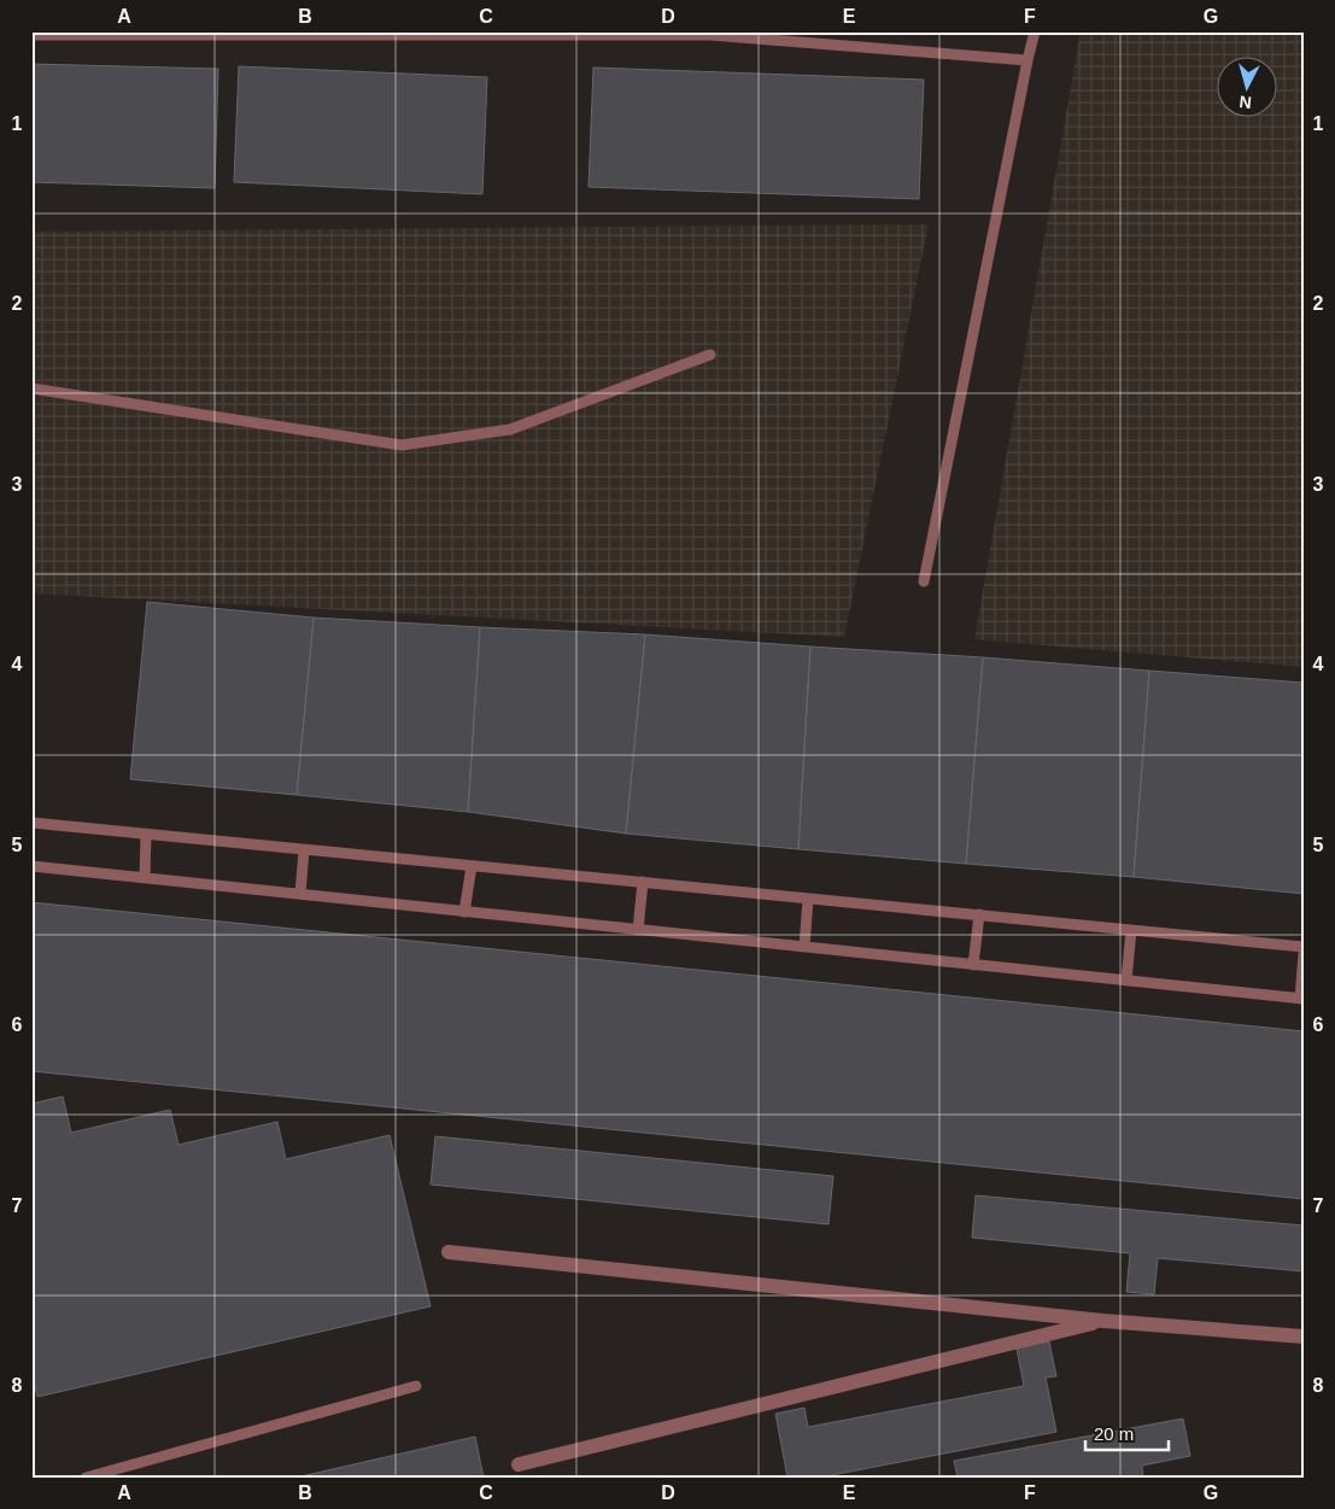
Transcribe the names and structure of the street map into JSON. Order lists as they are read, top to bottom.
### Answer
{
  "scale_bar": "20 m",
  "north": "bottom",
  "grid": {
    "columns": [
      "A",
      "B",
      "C",
      "D",
      "E",
      "F",
      "G"
    ],
    "rows": [
      "1",
      "2",
      "3",
      "4",
      "5",
      "6",
      "7",
      "8"
    ]
  }
}
